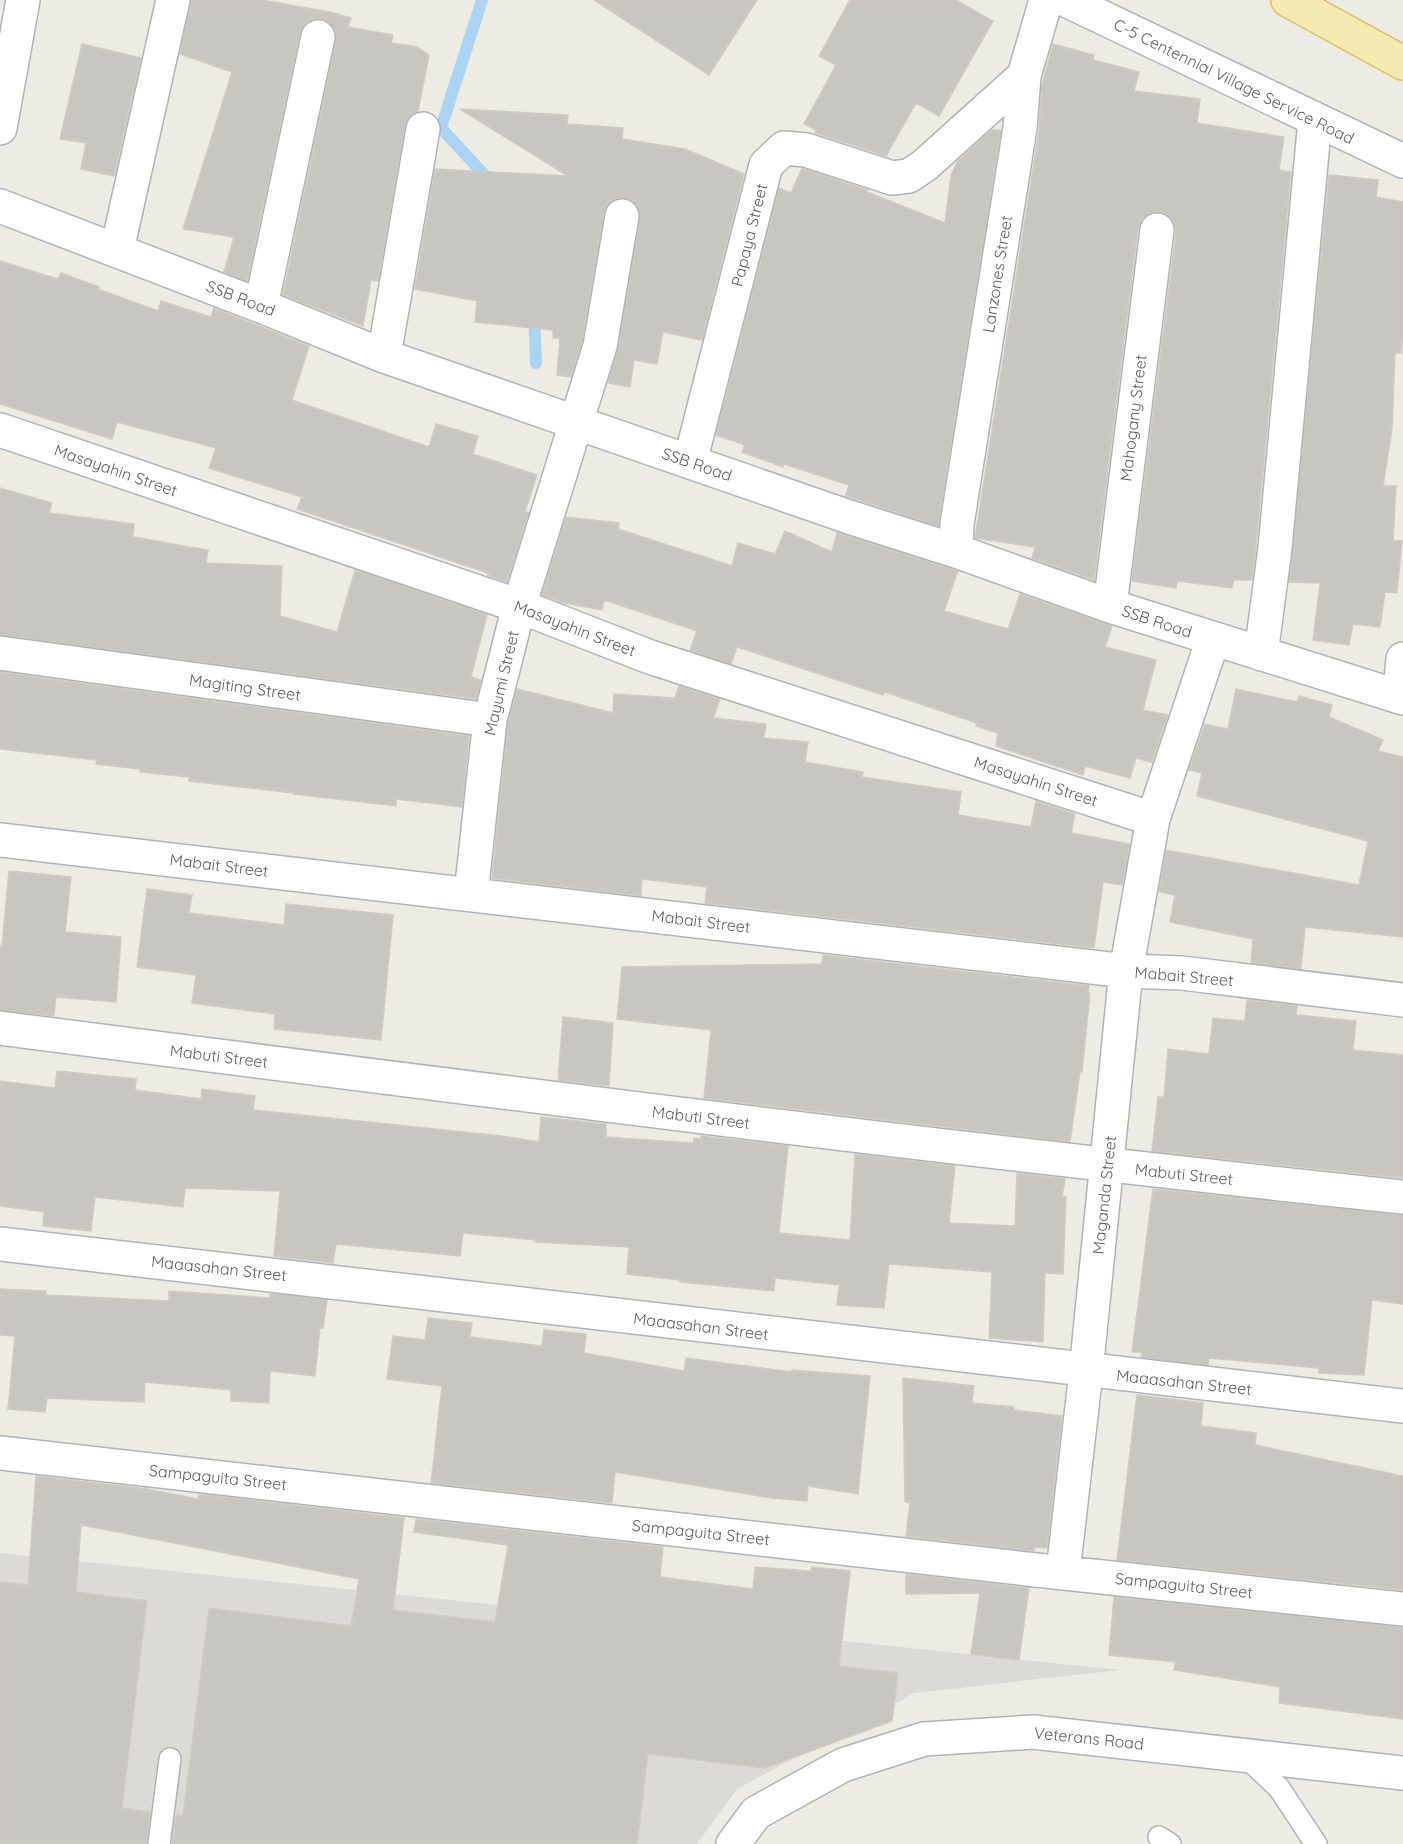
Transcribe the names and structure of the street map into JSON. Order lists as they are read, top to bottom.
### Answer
{
  "streets": {
    "street": [
      "C-5 Centennial Village Service Road",
      "Papaya Street",
      "Lanzones Street",
      "SSB Road",
      "Mahogany Street",
      "Masayahin Street",
      "Mayumi Street",
      "Magiting Street",
      "Mabait Street",
      "Mabuti Street",
      "Maganda Street",
      "Maaasahan Street",
      "Sampaguita Street",
      "Veterans Road"
    ]
  },
  "crossings": [
    ["Papaya Street", "Lanzones Street"],
    ["Papaya Street", "SSB Road"],
    ["Lanzones Street", "SSB Road"],
    ["SSB Road", "Mahogany Street"],
    ["SSB Road", "Mayumi Street"],
    ["SSB Road", "Maganda Street"],
    ["Masayahin Street", "Mayumi Street"],
    ["Masayahin Street", "Maganda Street"],
    ["Mayumi Street", "Magiting Street"],
    ["Mayumi Street", "Mabait Street"],
    ["Mabait Street", "Maganda Street"],
    ["Mabuti Street", "Maganda Street"],
    ["Maganda Street", "Maaasahan Street"],
    ["Maganda Street", "Sampaguita Street"]
  ]
}
